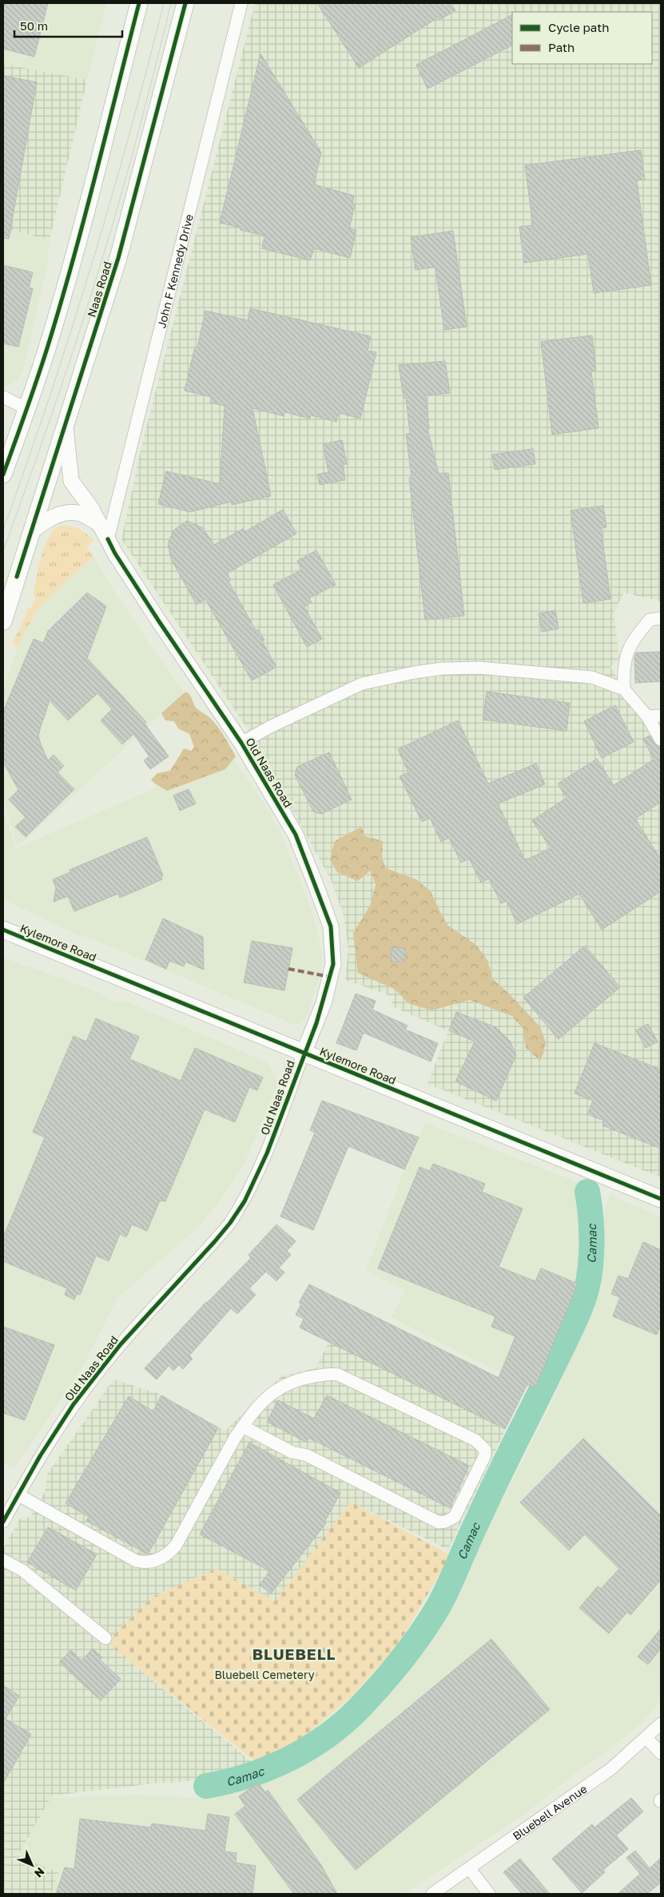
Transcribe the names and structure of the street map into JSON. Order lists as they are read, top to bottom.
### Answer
{
  "streets": {
    "main road": ["Naas Road", "Kylemore Road"],
    "street": ["John F Kennedy Drive", "Old Naas Road", "Bluebell Avenue"]
  },
  "crossings": [
    ["John F Kennedy Drive", "Old Naas Road"],
    ["Naas Road", "Old Naas Road"],
    ["Old Naas Road", "Kylemore Road"]
  ],
  "districts": ["BLUEBELL"],
  "water": ["Camac"],
  "parks": ["Bluebell Cemetery"],
  "legend": ["Cycle path", "Path"],
  "scale_bar": "50 m",
  "north": "bottom right"
}
